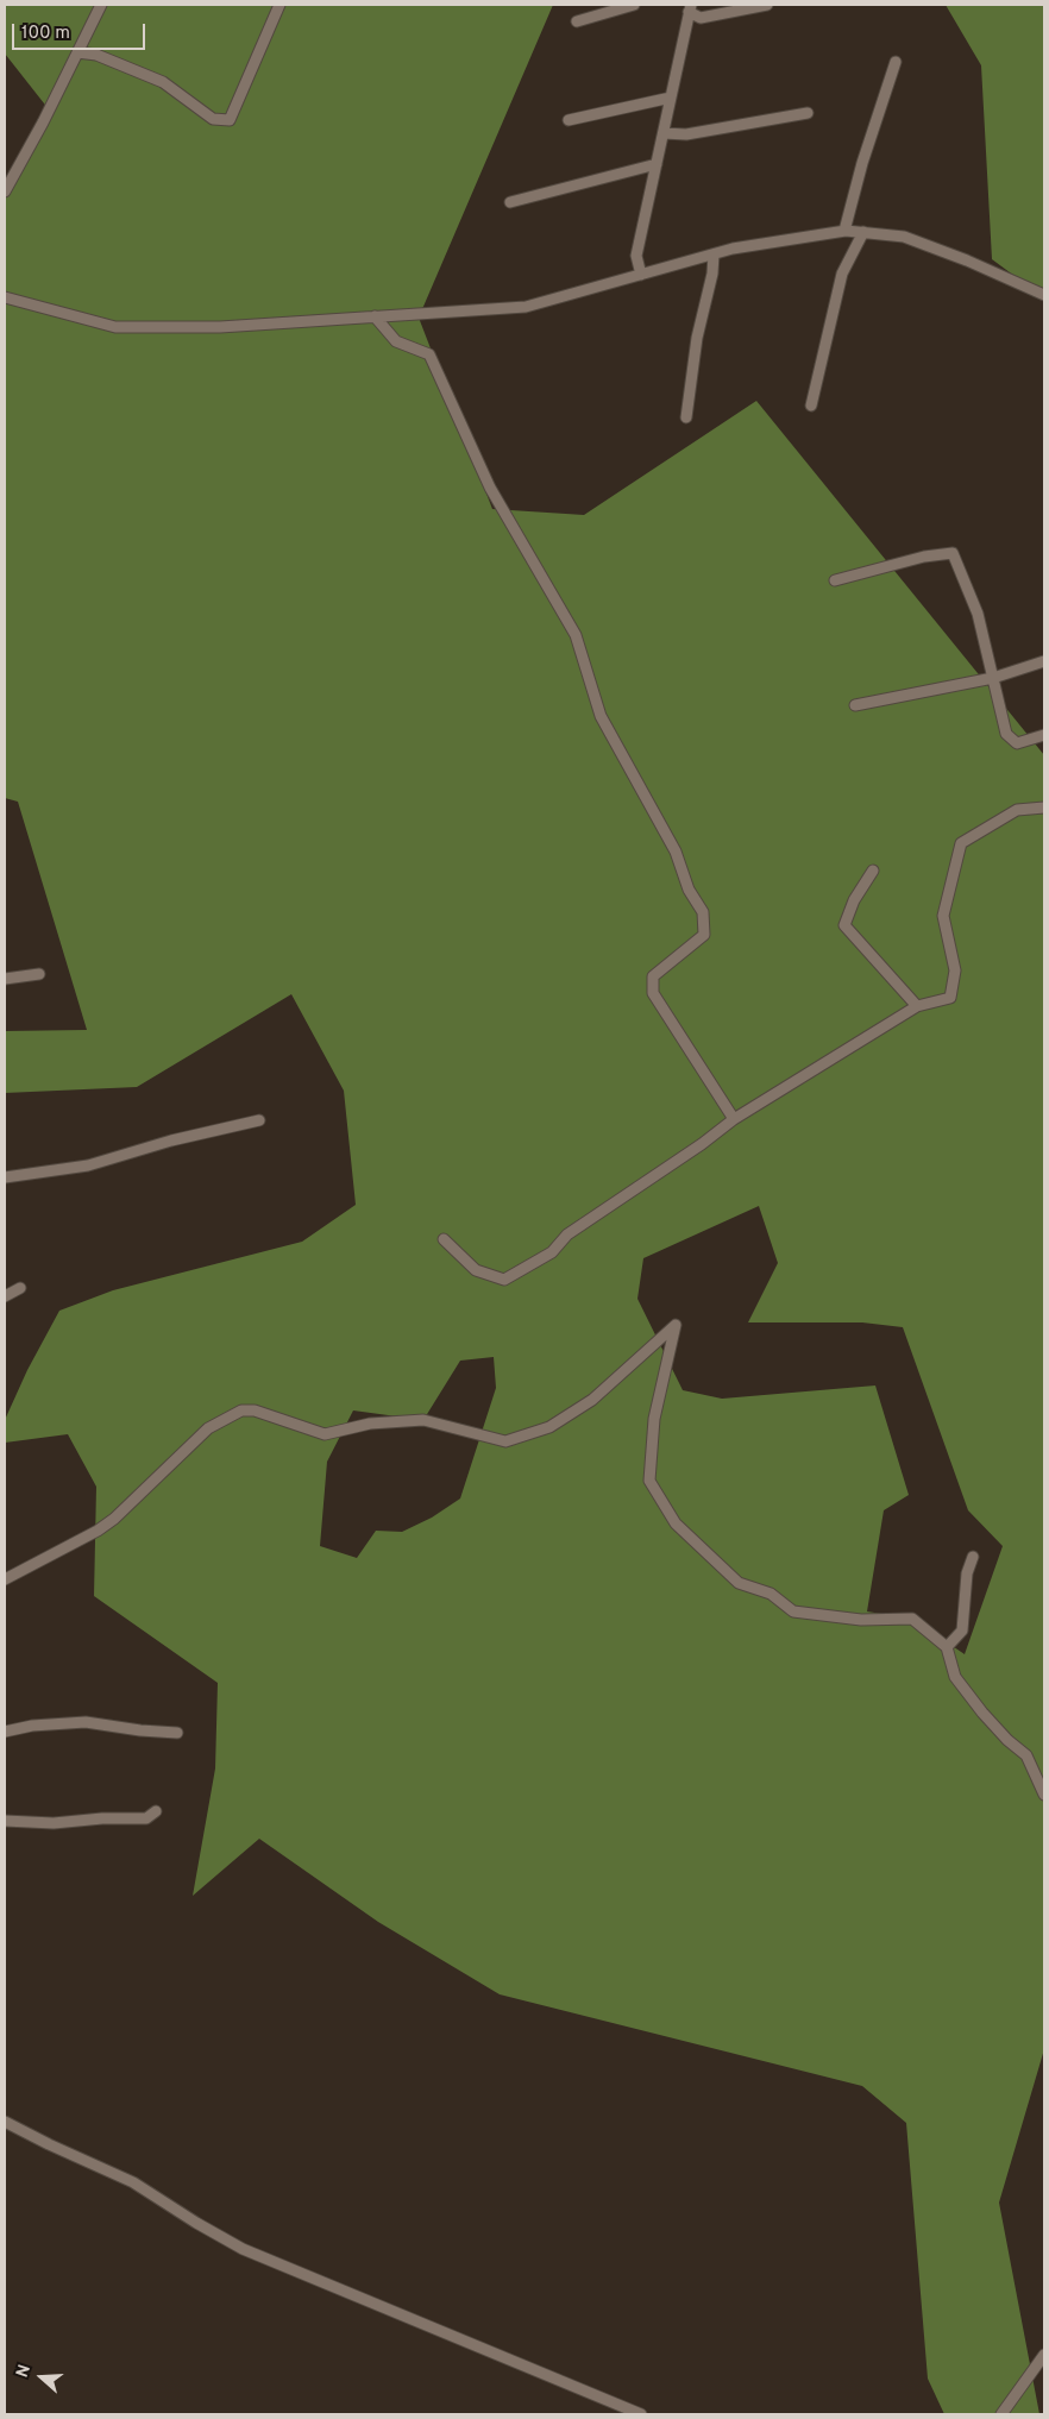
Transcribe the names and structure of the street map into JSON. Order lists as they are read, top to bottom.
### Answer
{
  "scale_bar": "100 m",
  "north": "left"
}
